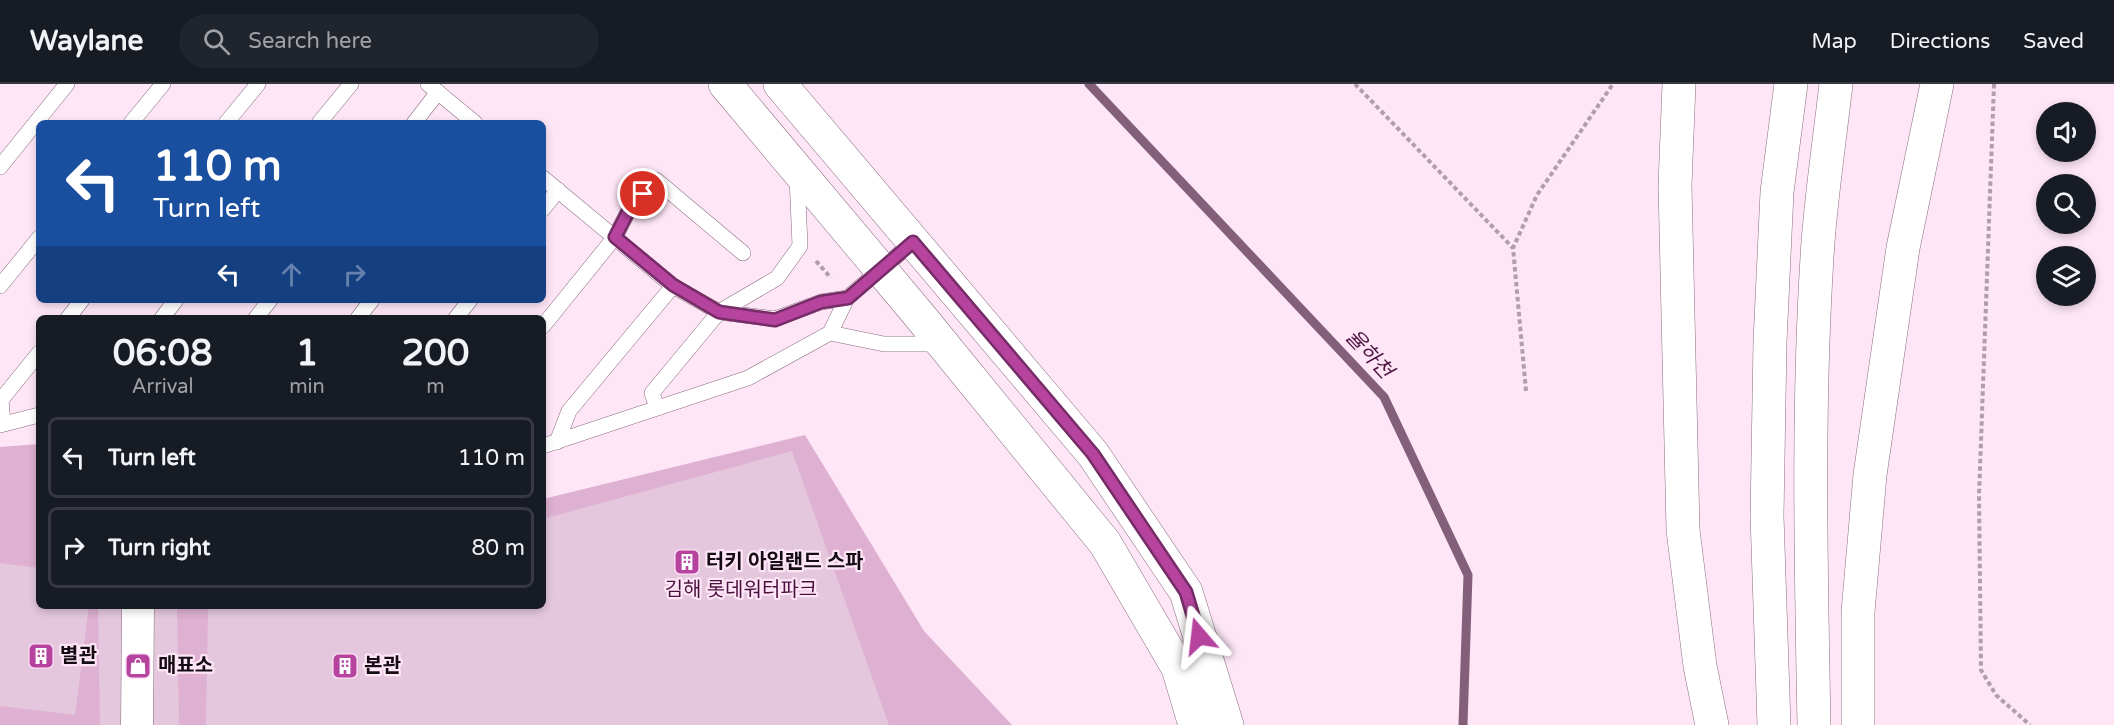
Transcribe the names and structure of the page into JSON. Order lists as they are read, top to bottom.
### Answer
{
  "water": ["율하천"],
  "parks": ["김해 롯데워터파크"],
  "places": {
    "building": ["터키 아일랜드 스파", "별관", "본관"],
    "shop": ["매표소"]
  },
  "page": {
    "header": "Waylane",
    "search": "Search here",
    "nav": ["Map", "Directions", "Saved"],
    "turn": ["110 m", "Turn left"],
    "eta": [
      "06:08",
      "Arrival",
      "1",
      "min",
      "200",
      "m"
    ],
    "list": [
      {
        "name": "Turn left",
        "value": "110 m"
      },
      {
        "name": "Turn right",
        "value": "80 m"
      }
    ]
  }
}
